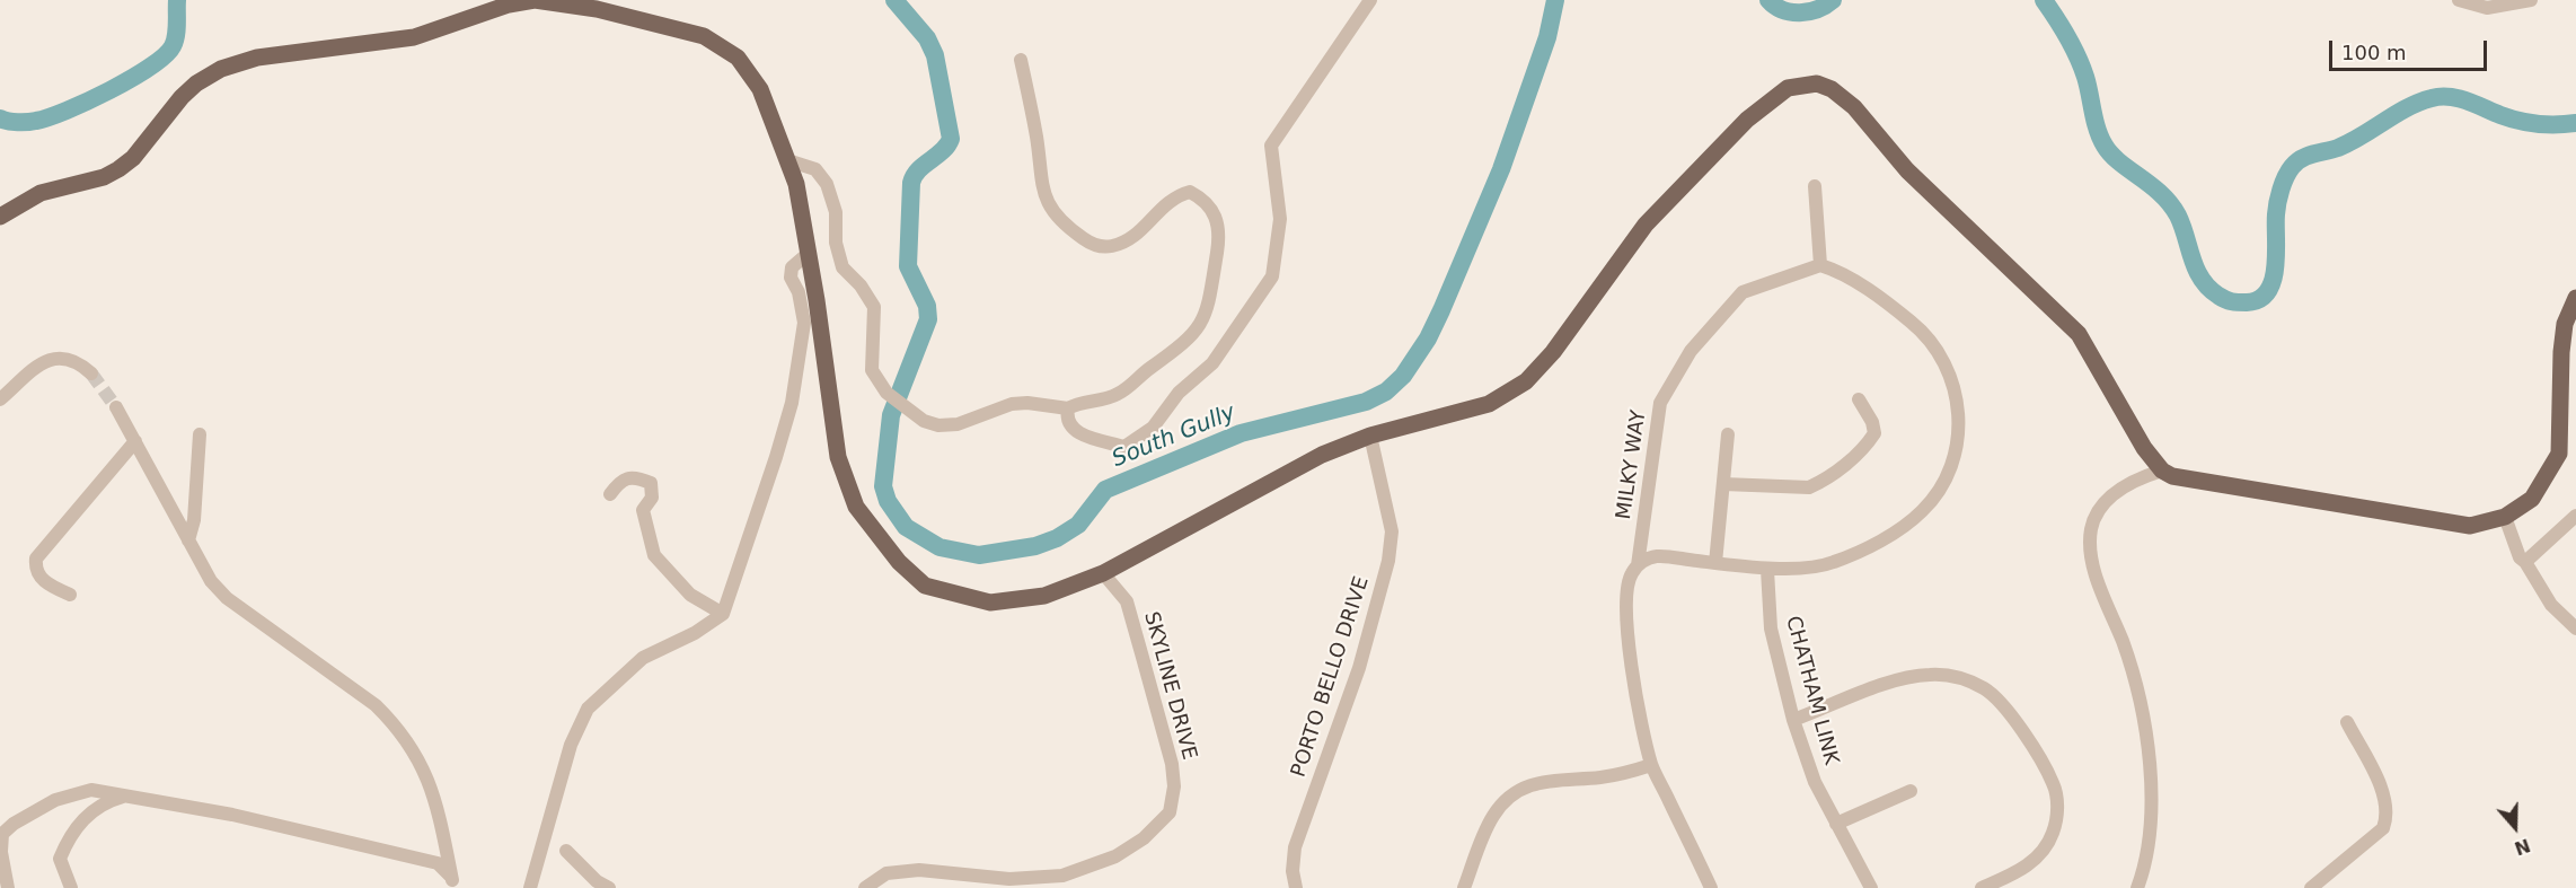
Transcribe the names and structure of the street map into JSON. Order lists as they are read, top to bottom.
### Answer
{
  "streets": {
    "street": [
      "MILKY WAY",
      "PORTO BELLO DRIVE",
      "SKYLINE DRIVE",
      "CHATHAM LINK"
    ]
  },
  "water": ["South Gully"],
  "scale_bar": "100 m",
  "north": "bottom"
}
